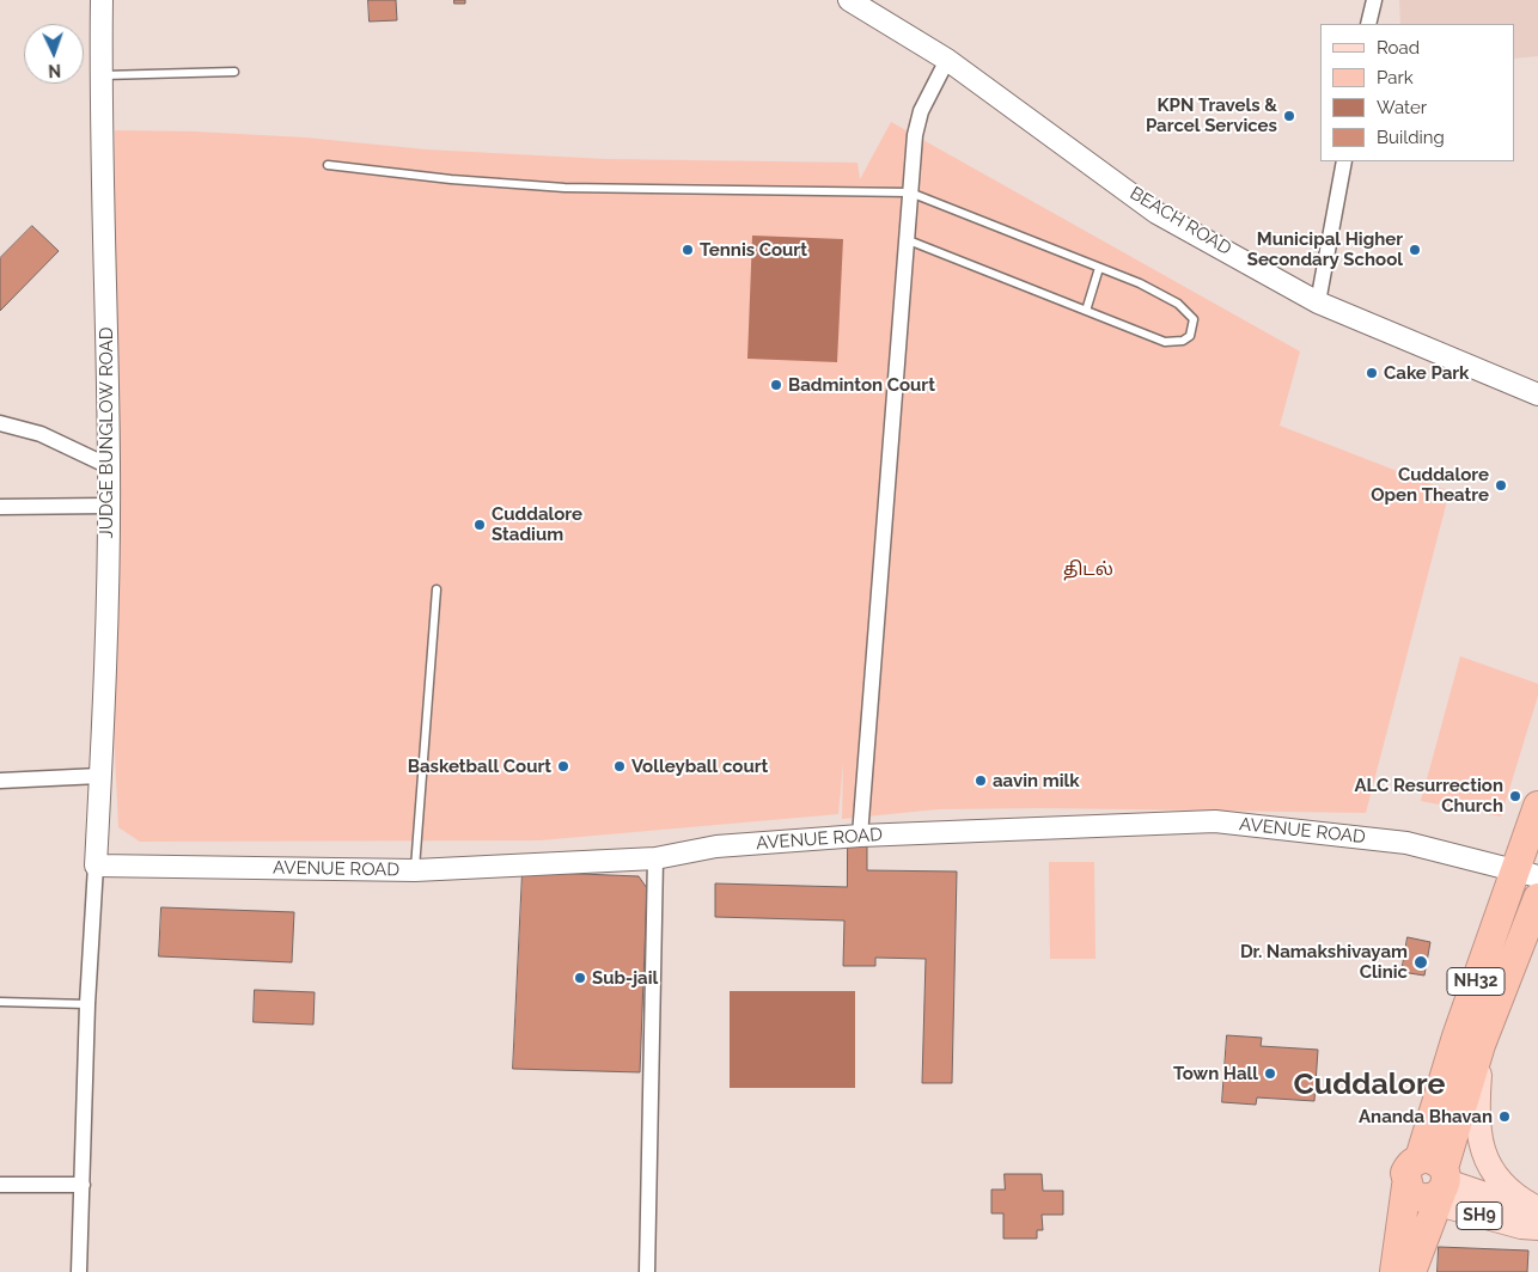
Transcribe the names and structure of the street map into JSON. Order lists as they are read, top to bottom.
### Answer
{
  "streets": {
    "highway": ["NH32"],
    "main road": ["SH9"],
    "street": ["BEACH ROAD", "JUDGE BUNGLOW ROAD", "AVENUE ROAD"]
  },
  "crossings": [
    ["JUDGE BUNGLOW ROAD", "AVENUE ROAD"],
    ["AVENUE ROAD", "NH32"],
    ["NH32", "SH9"]
  ],
  "districts": ["Cuddalore"],
  "parks": ["திடல்"],
  "places": [
    "KPN Travels & Parcel Services",
    "Tennis Court",
    "Municipal Higher Secondary School",
    "Cake Park",
    "Badminton Court",
    "Cuddalore Open Theatre",
    "Cuddalore Stadium",
    "Basketball Court",
    "Volleyball court",
    "aavin milk",
    "ALC Resurrection Church",
    "Dr. Namakshivayam Clinic",
    "Sub-jail",
    "Town Hall",
    "Ananda Bhavan"
  ],
  "legend": [
    "Road",
    "Park",
    "Water",
    "Building"
  ],
  "north": "bottom"
}
